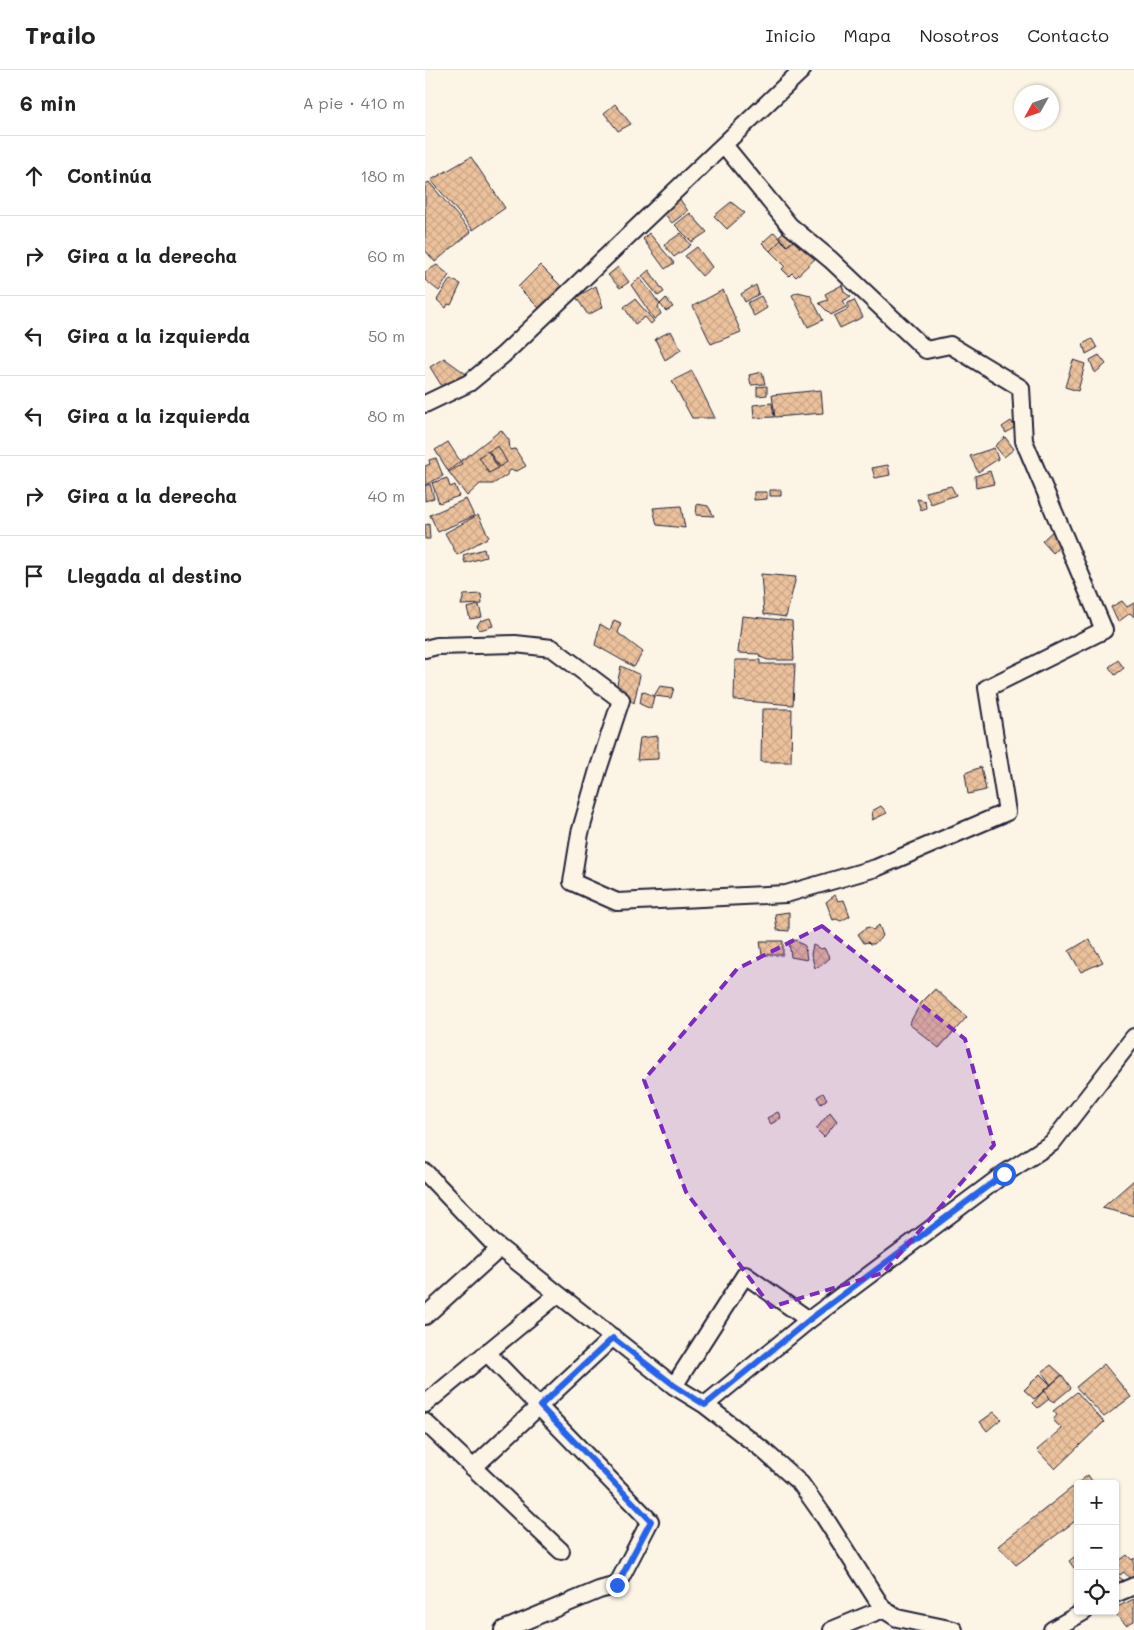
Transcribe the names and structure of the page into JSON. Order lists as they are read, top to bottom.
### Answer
{
  "north": "bottom left",
  "page": {
    "header": "Trailo",
    "nav": [
      "Inicio",
      "Mapa",
      "Nosotros",
      "Contacto"
    ],
    "heading": ["6 min", "A pie · 410 m"],
    "list": [
      ["Continúa", "180 m"],
      ["Gira a la derecha", "60 m"],
      ["Gira a la izquierda", "50 m"],
      ["Gira a la izquierda", "80 m"],
      ["Gira a la derecha", "40 m"],
      "Llegada al destino"
    ],
    "map_buttons": ["+", "−"]
  }
}
